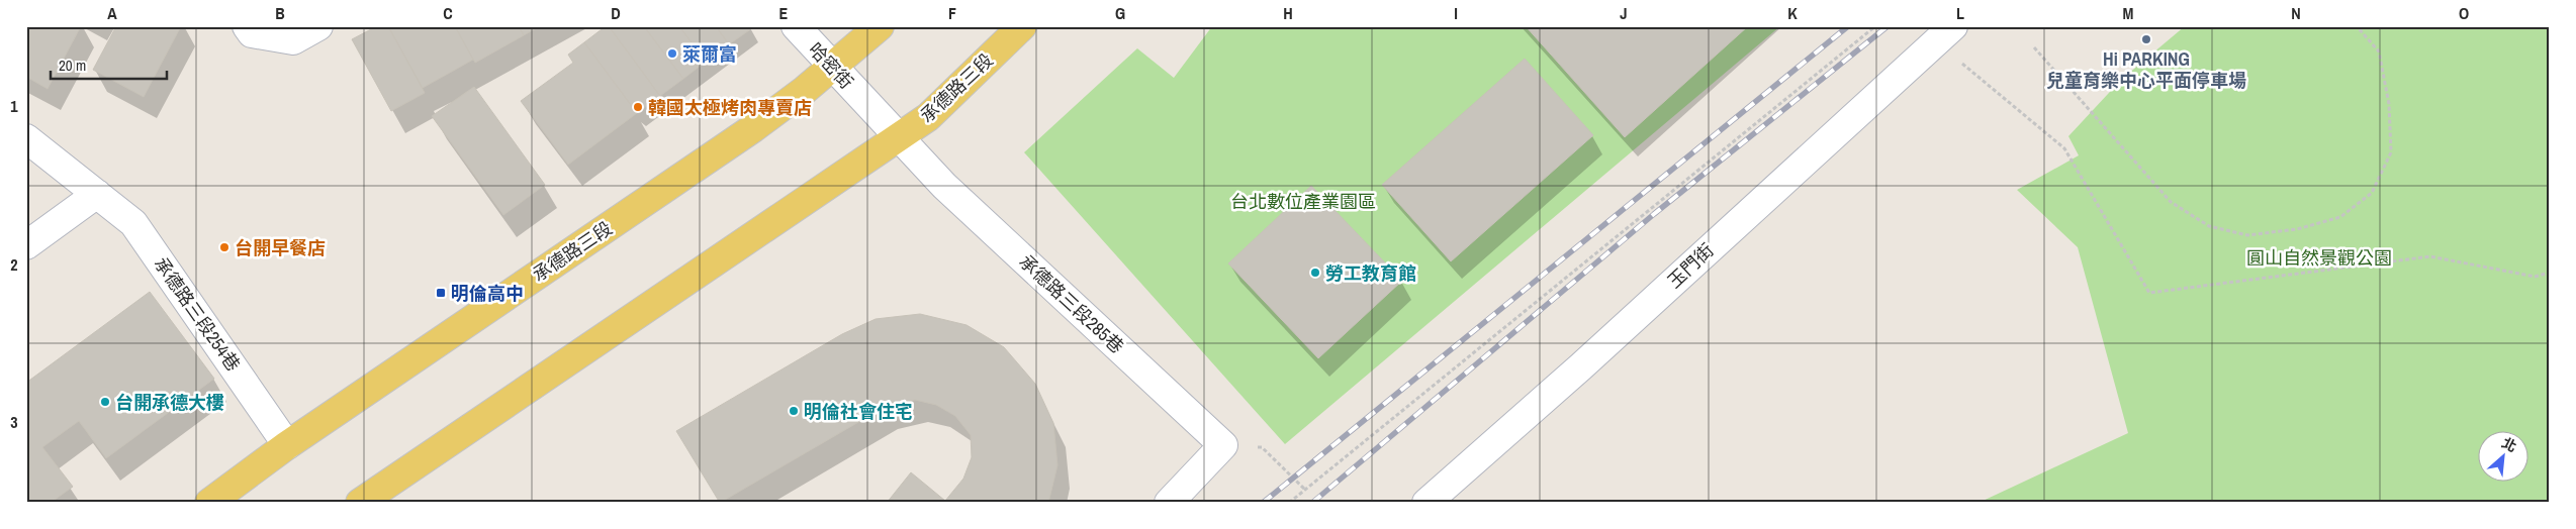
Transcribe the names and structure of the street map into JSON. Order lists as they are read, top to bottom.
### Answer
{
  "streets": {
    "main road": ["承德路三段"],
    "street": [
      "哈密街",
      "玉門街",
      "承德路三段285巷",
      "承德路三段254巷"
    ]
  },
  "crossings": [
    ["哈密街", "承德路三段"],
    ["哈密街", "承德路三段285巷"],
    ["承德路三段", "承德路三段285巷"],
    ["承德路三段", "承德路三段254巷"]
  ],
  "parks": ["台北數位產業園區", "圓山自然景觀公園"],
  "places": {
    "other": [
      "Hi PARKING 兒童育樂中心平面停車場",
      "萊爾富",
      "韓國太極烤肉專賣店",
      "台開早餐店",
      "勞工教育館",
      "台開承德大樓",
      "明倫社會住宅"
    ],
    "transit": ["明倫高中"]
  },
  "scale_bar": "20 m",
  "north": "top right",
  "grid": {
    "columns": [
      "A",
      "B",
      "C",
      "D",
      "E",
      "F",
      "G",
      "H",
      "I",
      "J",
      "K",
      "L",
      "M",
      "N",
      "O"
    ],
    "rows": ["1", "2", "3"]
  }
}
